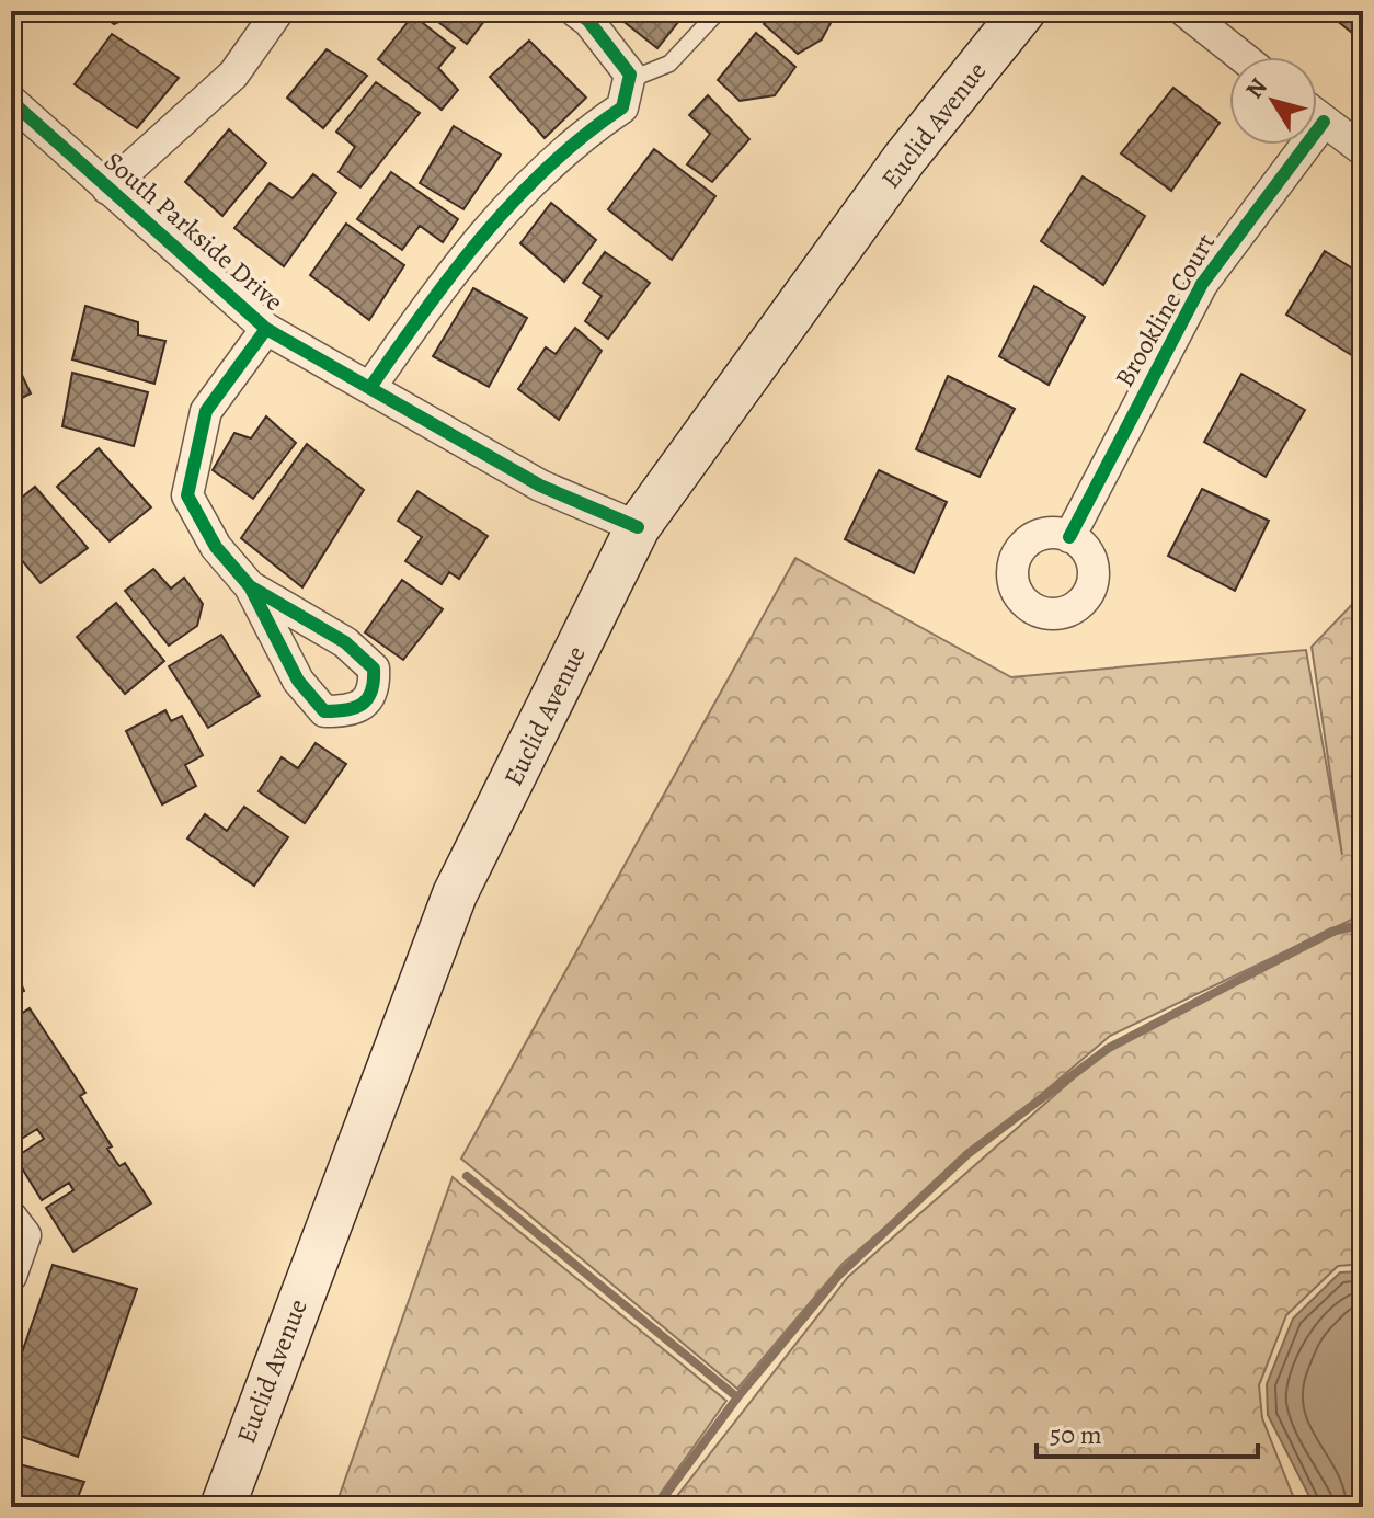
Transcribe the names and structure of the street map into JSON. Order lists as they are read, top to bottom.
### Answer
{
  "streets": {
    "main road": ["Euclid Avenue"],
    "street": ["South Parkside Drive", "Brookline Court"]
  },
  "crossings": [
    ["Euclid Avenue", "South Parkside Drive"]
  ],
  "scale_bar": "50 m",
  "north": "top left"
}
